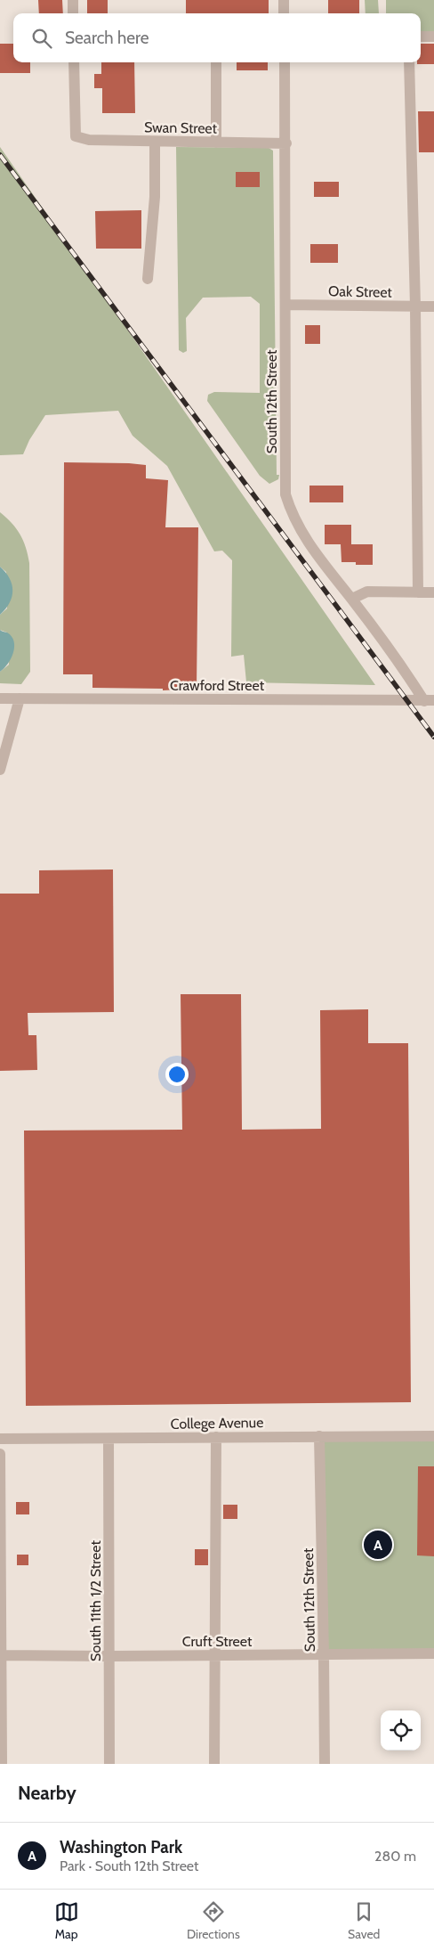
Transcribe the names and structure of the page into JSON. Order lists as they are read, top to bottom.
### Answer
{
  "streets": {
    "street": [
      "Swan Street",
      "Oak Street",
      "South 12th Street",
      "Crawford Street",
      "College Avenue",
      "South 11th 1/2 Street",
      "Cruft Street"
    ]
  },
  "crossings": [
    ["Swan Street", "South 12th Street"],
    ["Oak Street", "South 12th Street"],
    ["South 12th Street", "Crawford Street"],
    ["South 12th Street", "College Avenue"],
    ["South 12th Street", "Cruft Street"],
    ["College Avenue", "South 11th 1/2 Street"],
    ["South 11th 1/2 Street", "Cruft Street"]
  ],
  "page": {
    "search": "Search here",
    "pins": "A",
    "heading": "Nearby",
    "list": [
      {
        "mark": "A",
        "name": "Washington Park",
        "note": "Park · South 12th Street",
        "value": "280 m"
      }
    ],
    "nav": ["Map", "Directions", "Saved"]
  }
}
